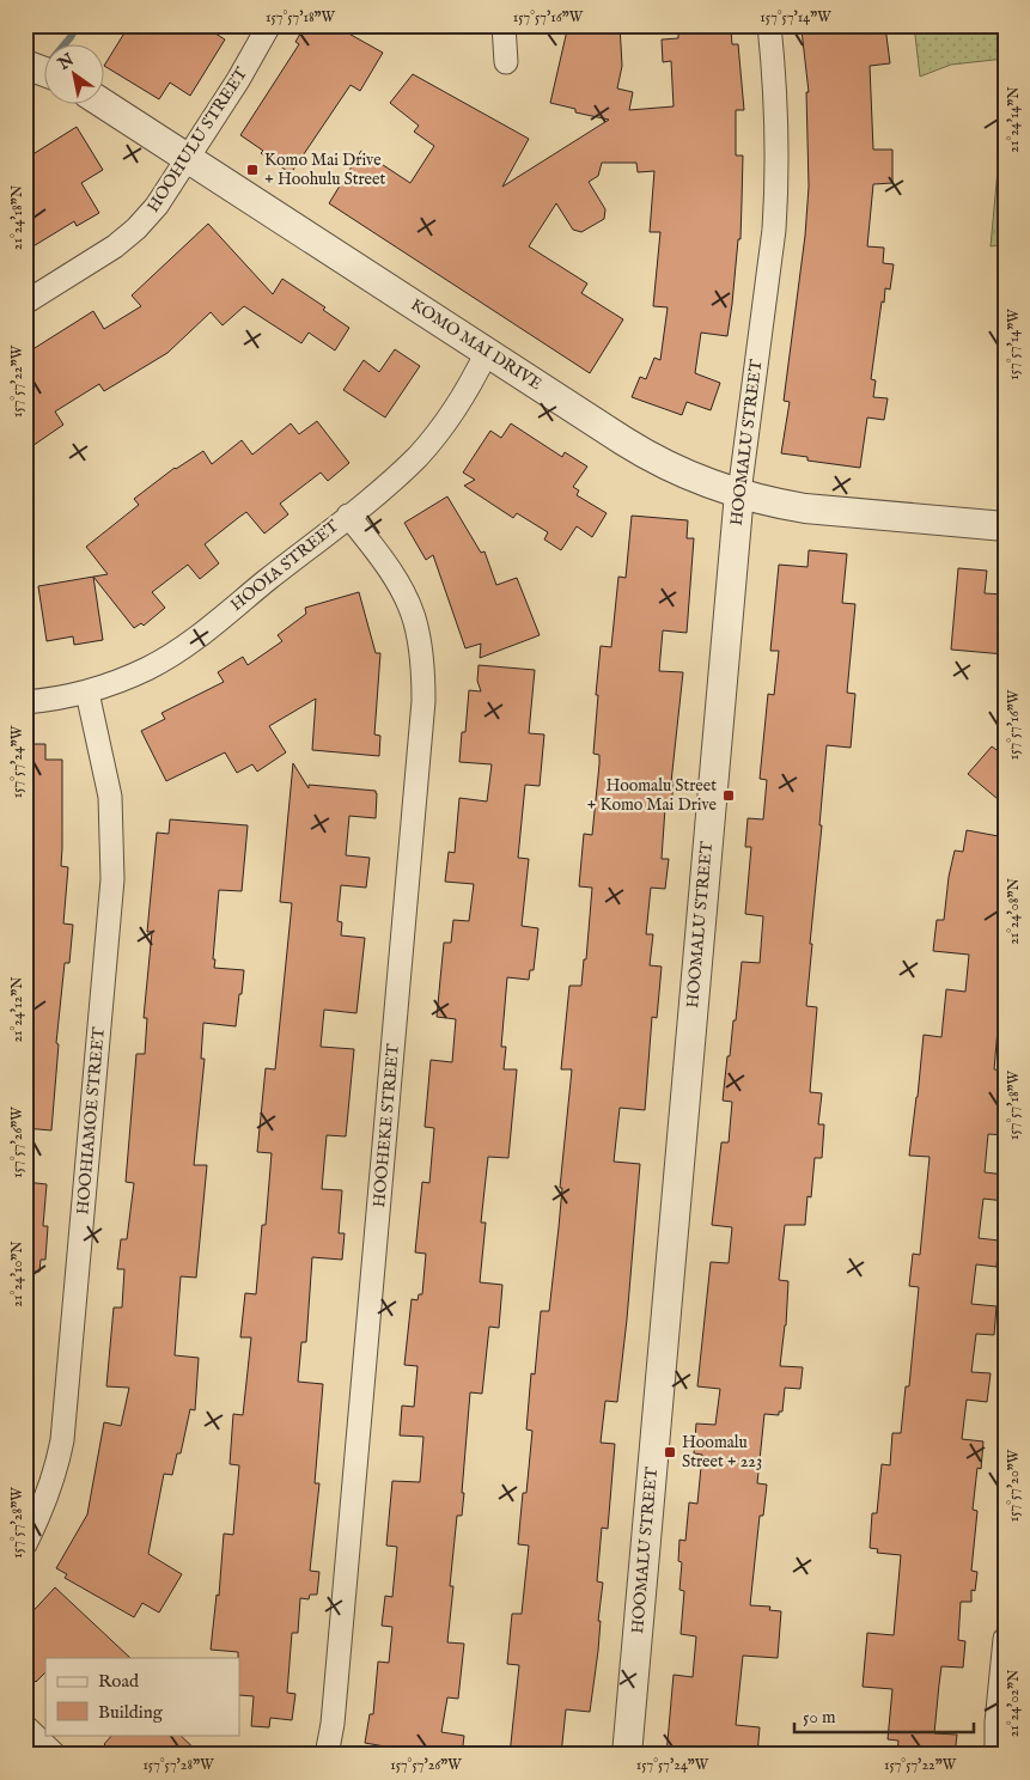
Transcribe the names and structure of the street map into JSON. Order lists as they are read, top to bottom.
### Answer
{
  "streets": {
    "street": [
      "HOOHULU STREET",
      "KOMO MAI DRIVE",
      "HOOMALU STREET",
      "HOOIA STREET",
      "HOOHIAMOE STREET",
      "HOOHEKE STREET"
    ]
  },
  "crossings": [
    ["HOOHULU STREET", "KOMO MAI DRIVE"],
    ["KOMO MAI DRIVE", "HOOMALU STREET"],
    ["KOMO MAI DRIVE", "HOOIA STREET"],
    ["HOOIA STREET", "HOOHIAMOE STREET"],
    ["HOOIA STREET", "HOOHEKE STREET"]
  ],
  "places": {
    "transit": ["Komo Mai Drive + Hoohulu Street", "Hoomalu Street + Komo Mai Drive", "Hoomalu Street + 223"]
  },
  "legend": ["Road", "Building"],
  "scale_bar": "50 m",
  "north": "top left",
  "coordinates": [
    "157°57'18\"W",
    "157°57'16\"W",
    "157°57'14\"W",
    "21°24'14\"N",
    "21°24'18\"N",
    "157°57'22\"W",
    "157°57'24\"W",
    "21°24'08\"N",
    "21°24'12\"N",
    "157°57'26\"W",
    "21°24'10\"N",
    "157°57'20\"W",
    "157°57'28\"W",
    "21°24'02\"N"
  ]
}
